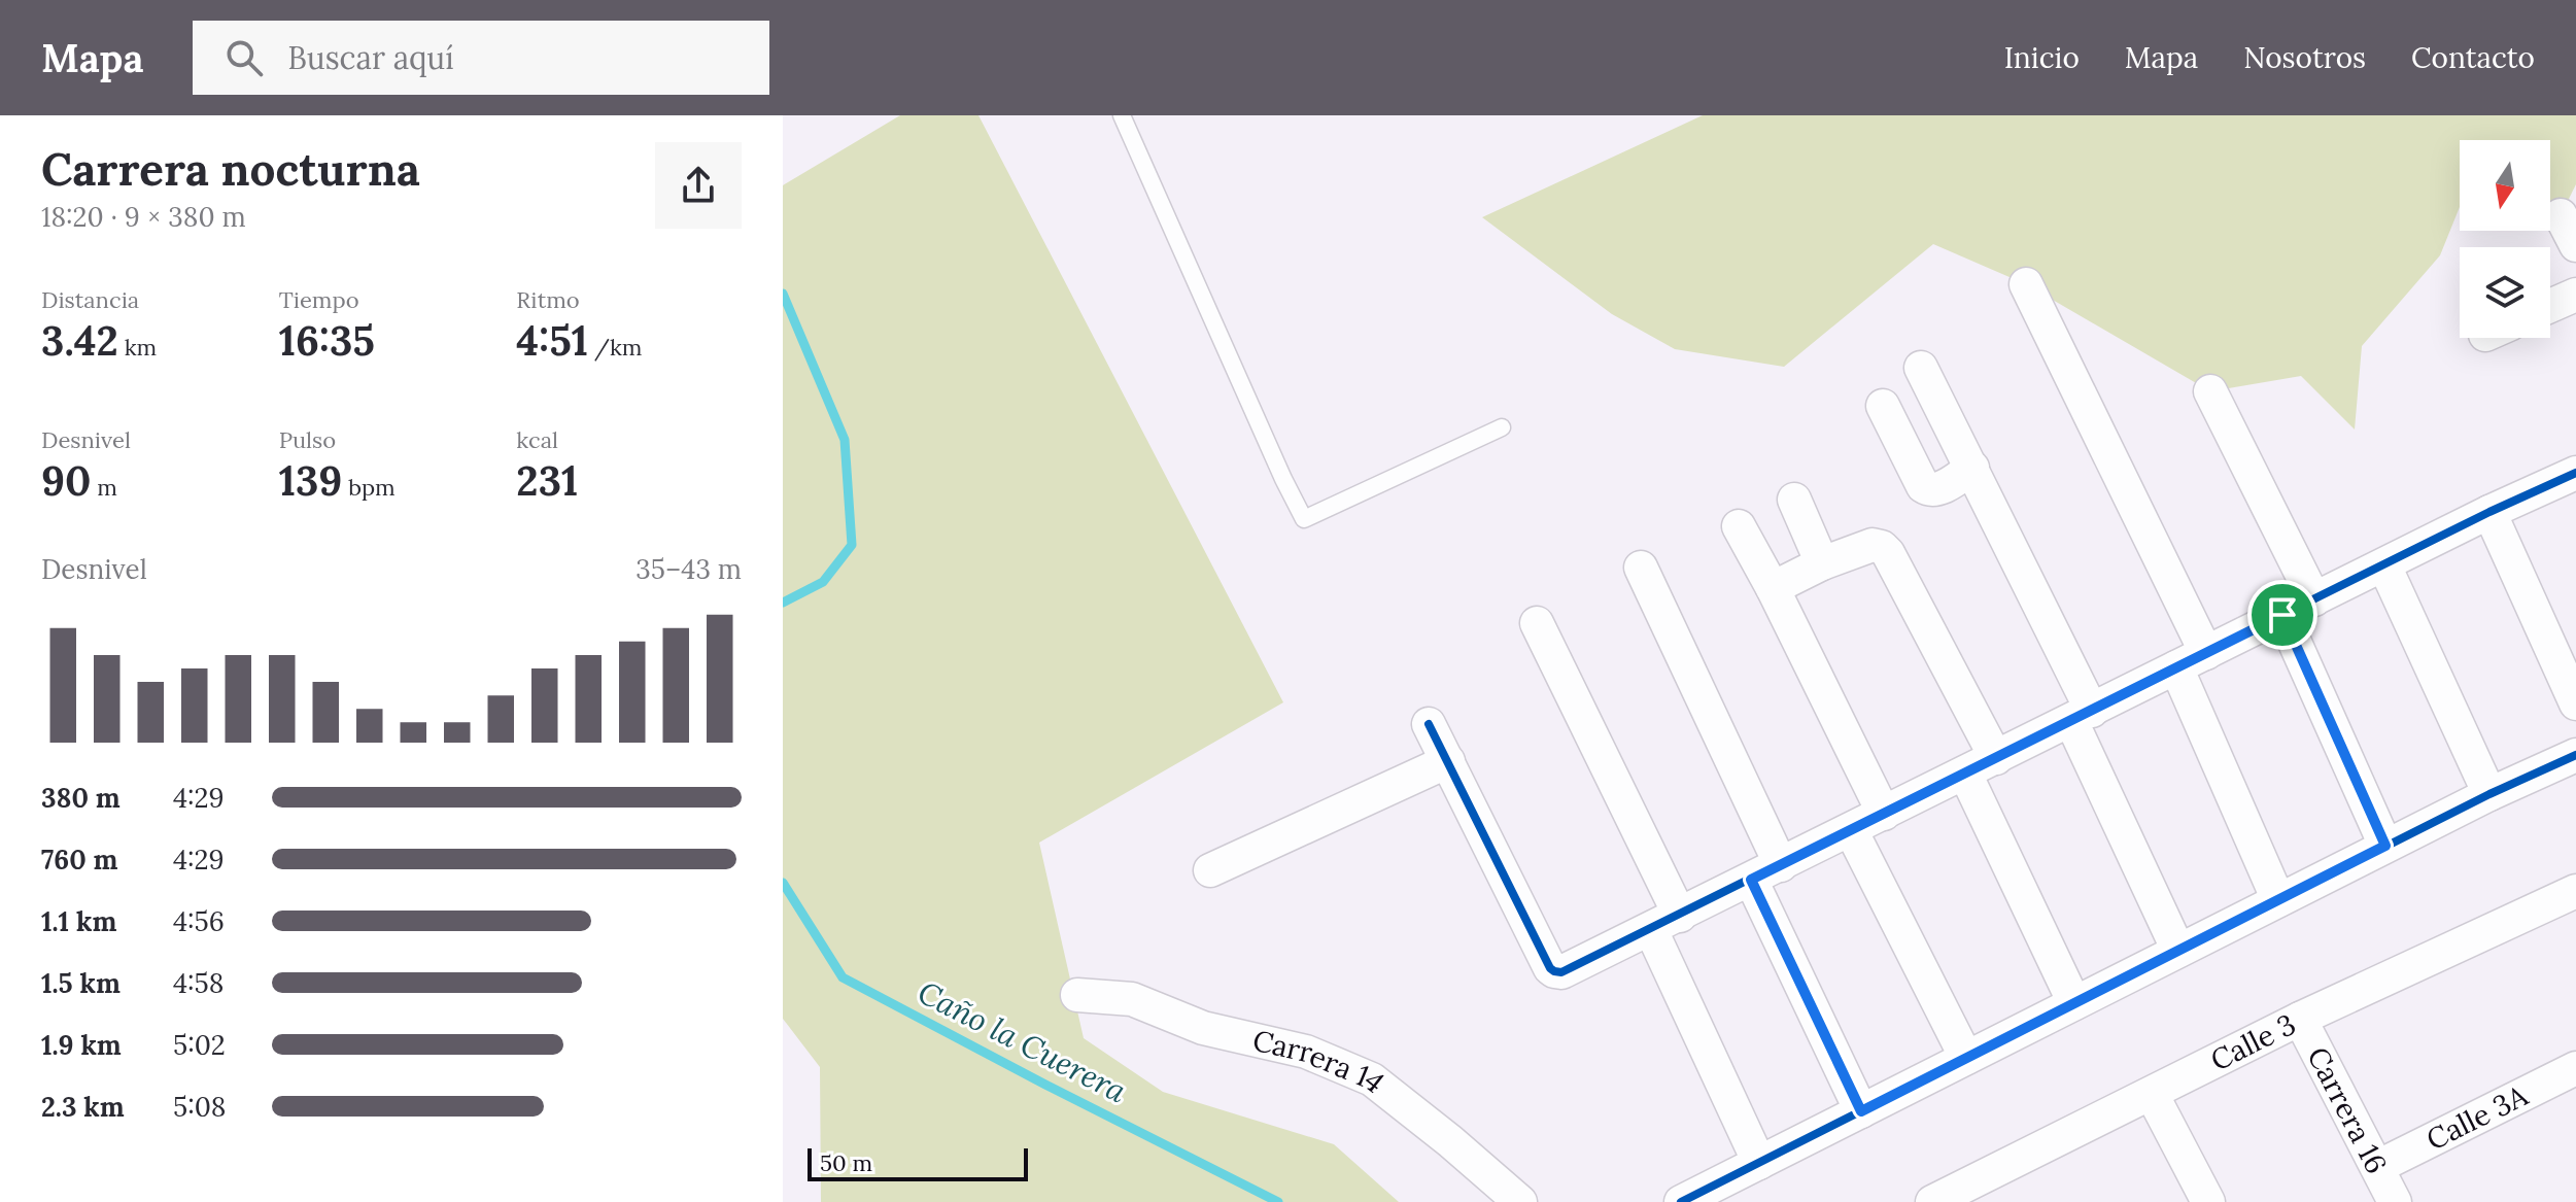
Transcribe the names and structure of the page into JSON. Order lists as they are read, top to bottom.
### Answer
{
  "streets": {
    "street": [
      "Calle 3",
      "Carrera 14",
      "Carrera 16",
      "Calle 3A"
    ]
  },
  "crossings": [
    ["Calle 3", "Carrera 16"],
    ["Carrera 16", "Calle 3A"]
  ],
  "water": ["Caño la Cuerera"],
  "scale_bar": "50 m",
  "north": "bottom",
  "page": {
    "header": "Mapa",
    "search": "Buscar aquí",
    "nav": [
      "Inicio",
      "Mapa",
      "Nosotros",
      "Contacto"
    ],
    "heading": ["Carrera nocturna", "18:20 · 9 × 380 m"],
    "stats": [
      ["Distancia", "3.42 km"],
      ["Tiempo", "16:35"],
      ["Ritmo", "4:51 /km"],
      ["Desnivel", "90 m"],
      ["Pulso", "139 bpm"],
      ["kcal", "231"]
    ],
    "chart": ["Desnivel", "35–43 m"],
    "list": [
      {
        "name": "380 m",
        "note": "4:29"
      },
      {
        "name": "760 m",
        "note": "4:29"
      },
      {
        "name": "1.1 km",
        "note": "4:56"
      },
      {
        "name": "1.5 km",
        "note": "4:58"
      },
      {
        "name": "1.9 km",
        "note": "5:02"
      },
      {
        "name": "2.3 km",
        "note": "5:08"
      }
    ],
    "scale": "50 m"
  }
}
